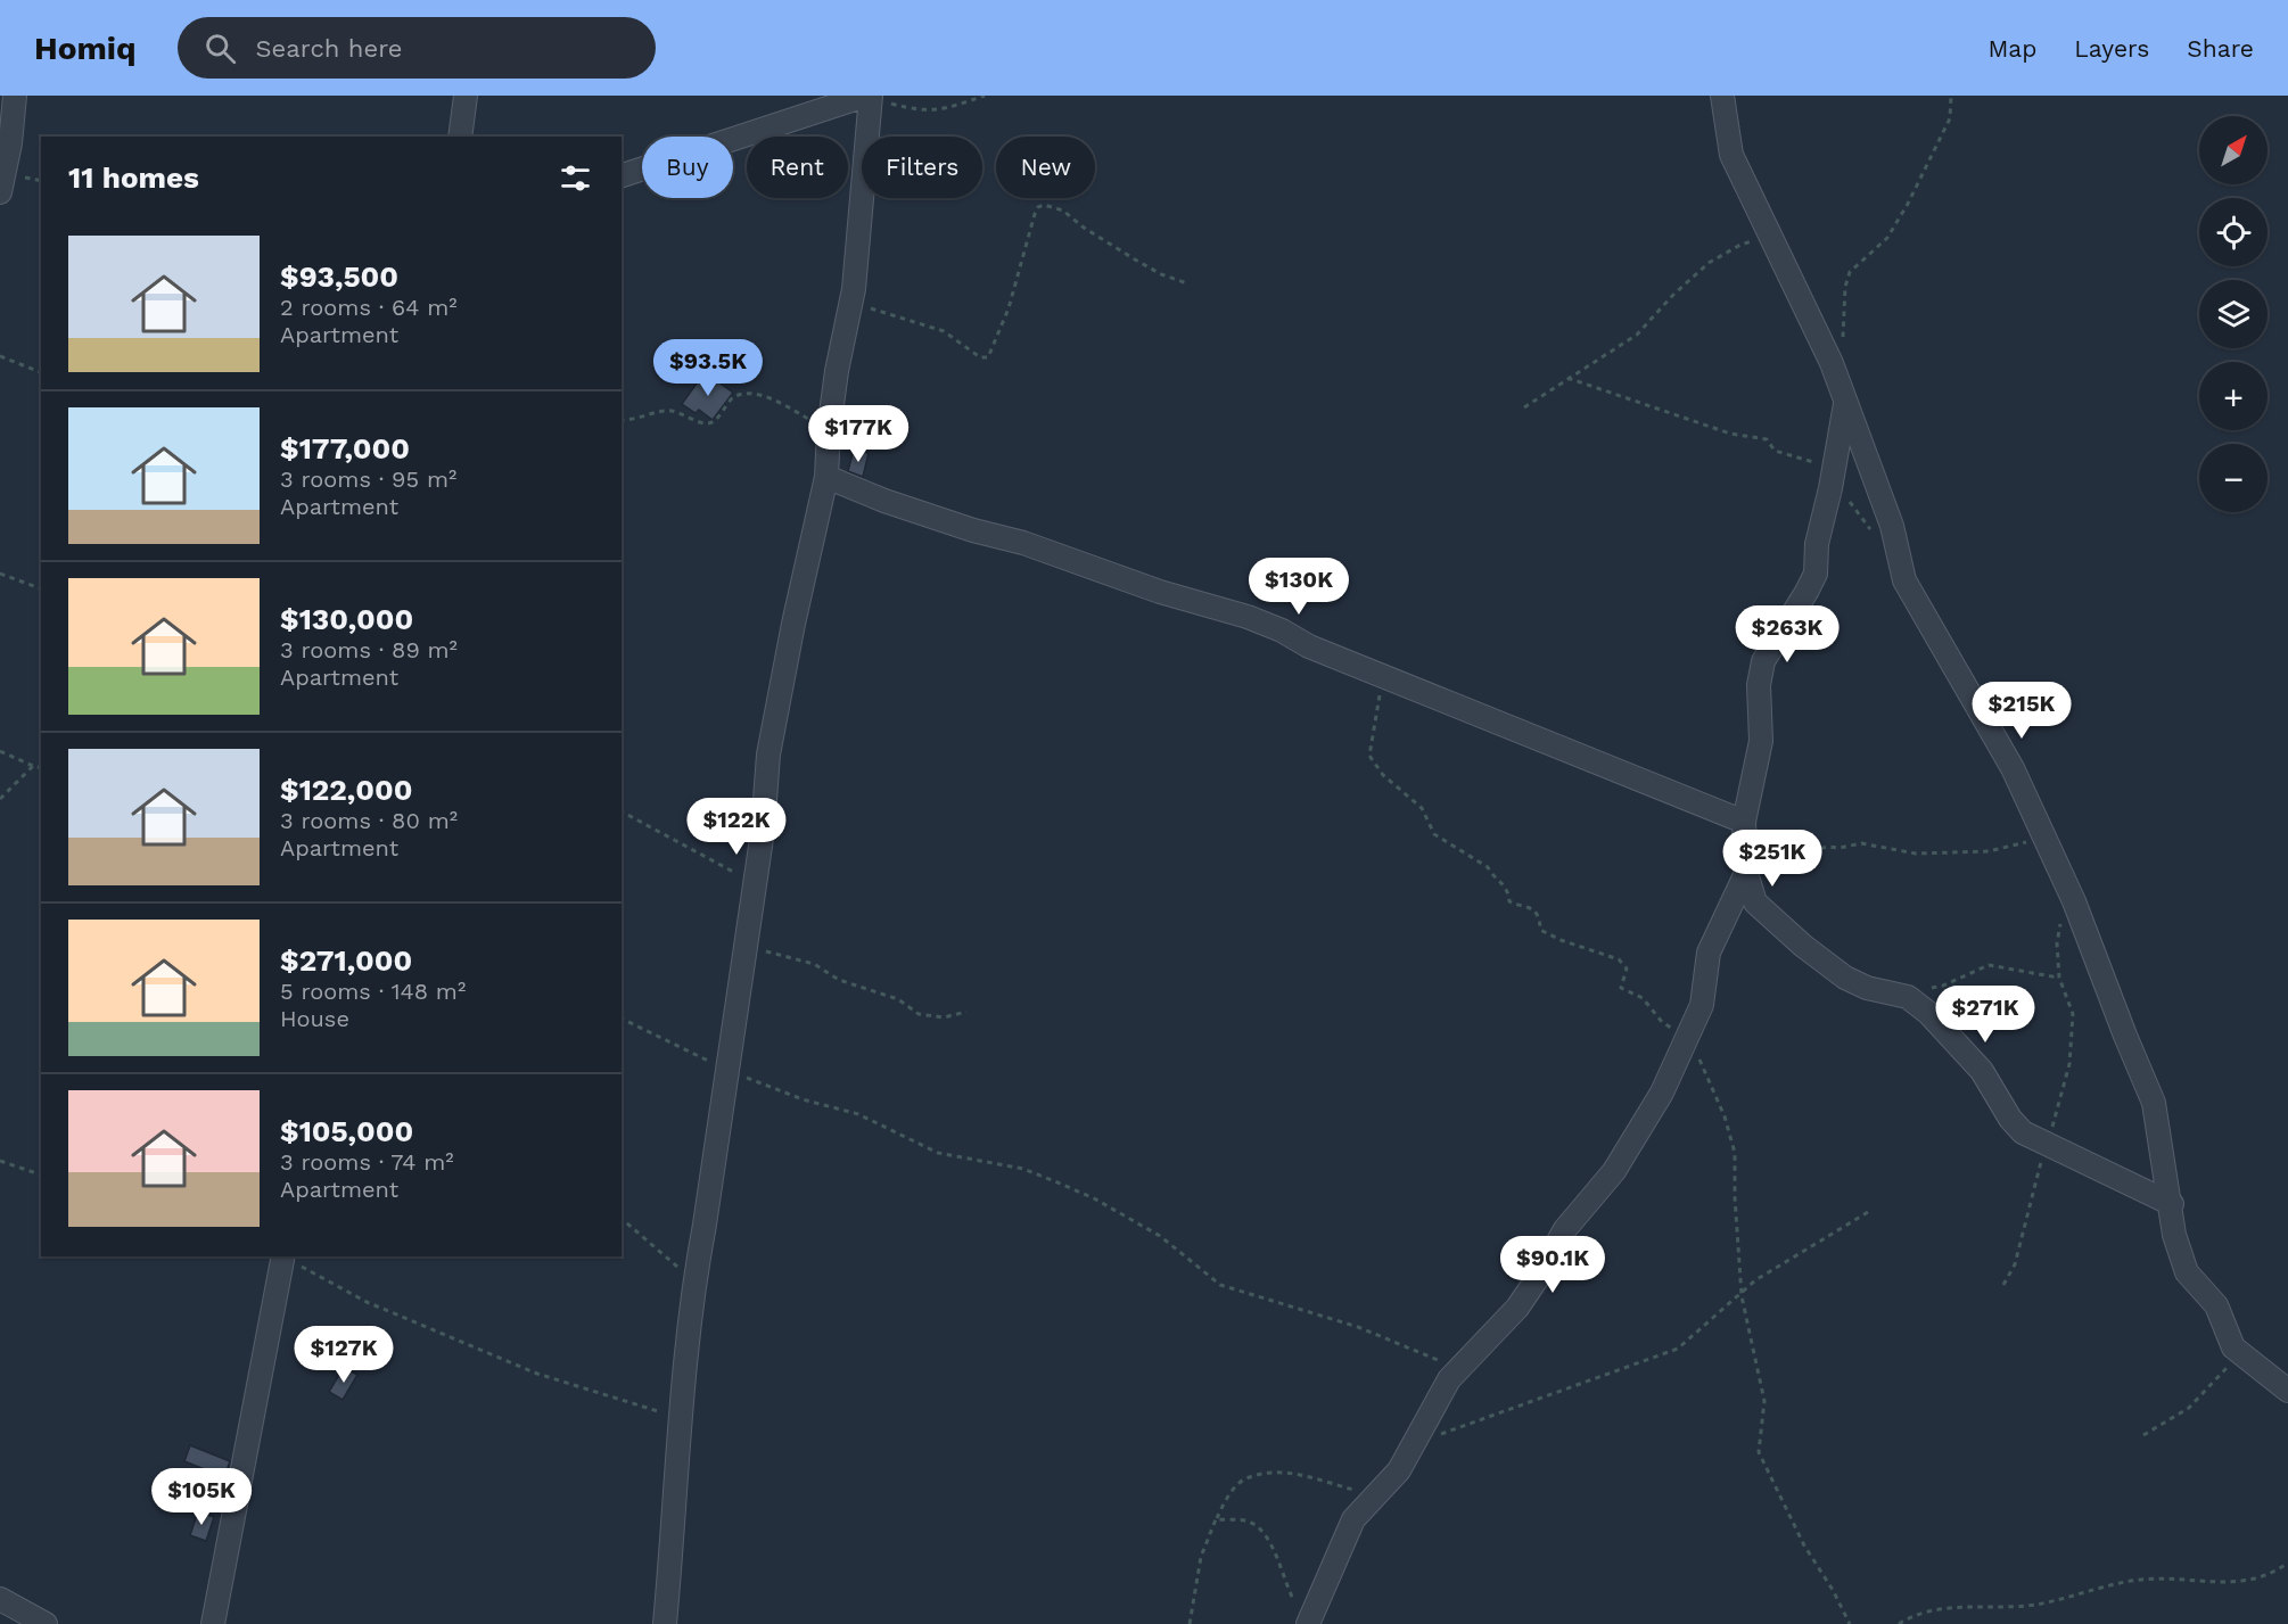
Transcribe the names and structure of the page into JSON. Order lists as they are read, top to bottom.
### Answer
{
  "north": "top right",
  "page": {
    "header": "Homiq",
    "search": "Search here",
    "nav": ["Map", "Layers", "Share"],
    "map_buttons": ["+", "−"],
    "chip": [
      "Buy",
      "Rent",
      "Filters",
      "New"
    ],
    "heading": "11 homes",
    "list": [
      {
        "name": "$93,500",
        "note": "2 rooms · 64 m² · Apartment"
      },
      {
        "name": "$177,000",
        "note": "3 rooms · 95 m² · Apartment"
      },
      {
        "name": "$130,000",
        "note": "3 rooms · 89 m² · Apartment"
      },
      {
        "name": "$122,000",
        "note": "3 rooms · 80 m² · Apartment"
      },
      {
        "name": "$271,000",
        "note": "5 rooms · 148 m² · House"
      },
      {
        "name": "$105,000",
        "note": "3 rooms · 74 m² · Apartment"
      }
    ],
    "price": [
      "$93.5K",
      "$177K",
      "$130K",
      "$263K",
      "$215K",
      "$122K",
      "$251K",
      "$271K",
      "$90.1K",
      "$127K",
      "$105K"
    ]
  }
}
